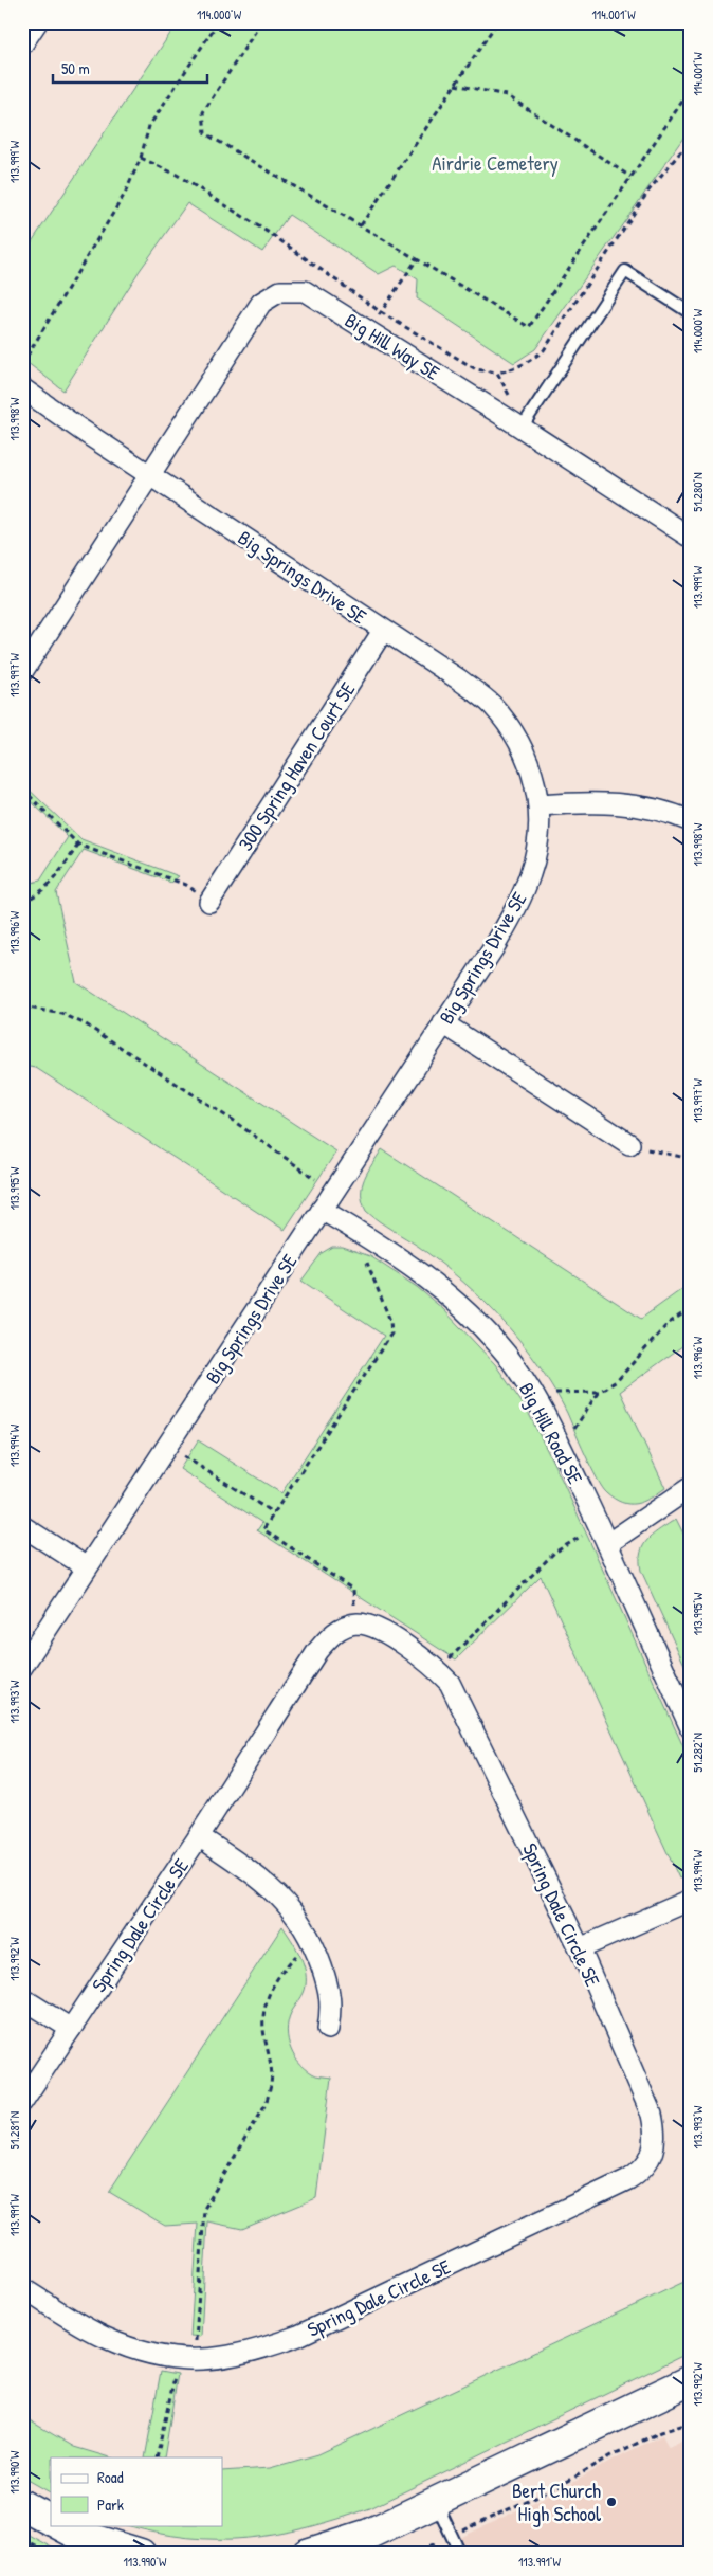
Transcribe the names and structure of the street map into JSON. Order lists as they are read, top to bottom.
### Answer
{
  "streets": {
    "street": [
      "Big Hill Way SE",
      "Big Springs Drive SE",
      "300 Spring Haven Court SE",
      "Big Hill Road SE",
      "Spring Dale Circle SE"
    ]
  },
  "crossings": [
    ["Big Hill Way SE", "Big Springs Drive SE"],
    ["Big Springs Drive SE", "300 Spring Haven Court SE"],
    ["Big Springs Drive SE", "Big Hill Road SE"]
  ],
  "parks": ["Airdrie Cemetery"],
  "places": ["Bert Church High School"],
  "legend": ["Road", "Park"],
  "scale_bar": "50 m",
  "coordinates": [
    "114.000°W",
    "114.001°W",
    "113.999°W",
    "113.998°W",
    "51.280°N",
    "113.997°W",
    "113.996°W",
    "113.995°W",
    "113.994°W",
    "113.993°W",
    "51.282°N",
    "113.992°W",
    "51.281°N",
    "113.991°W",
    "113.990°W"
  ]
}
